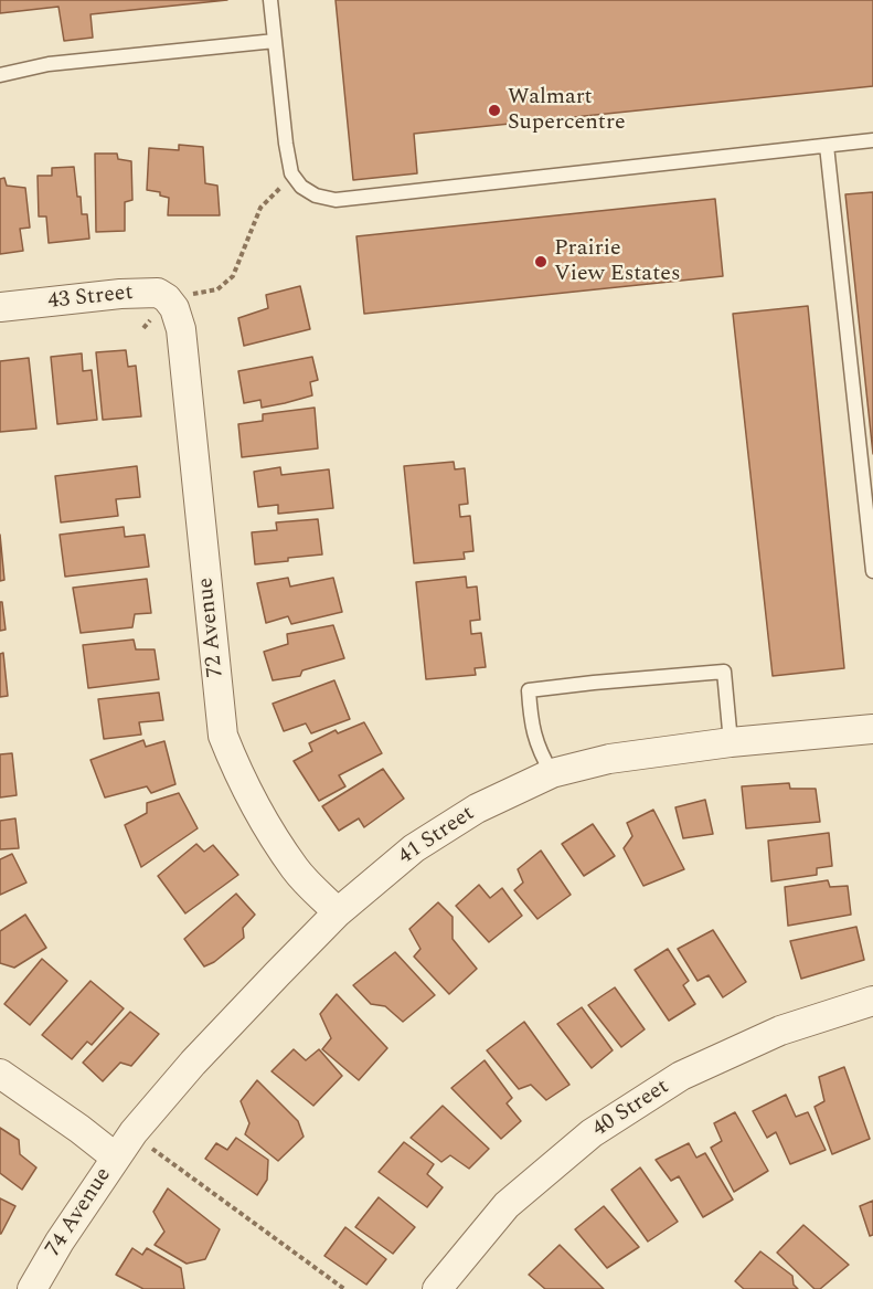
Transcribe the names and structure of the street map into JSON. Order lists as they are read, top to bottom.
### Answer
{
  "streets": {
    "street": [
      "43 Street",
      "72 Avenue",
      "41 Street",
      "40 Street",
      "74 Avenue"
    ]
  },
  "crossings": [
    ["43 Street", "72 Avenue"],
    ["72 Avenue", "41 Street"],
    ["41 Street", "74 Avenue"]
  ],
  "places": ["Walmart Supercentre", "Prairie View Estates"]
}
